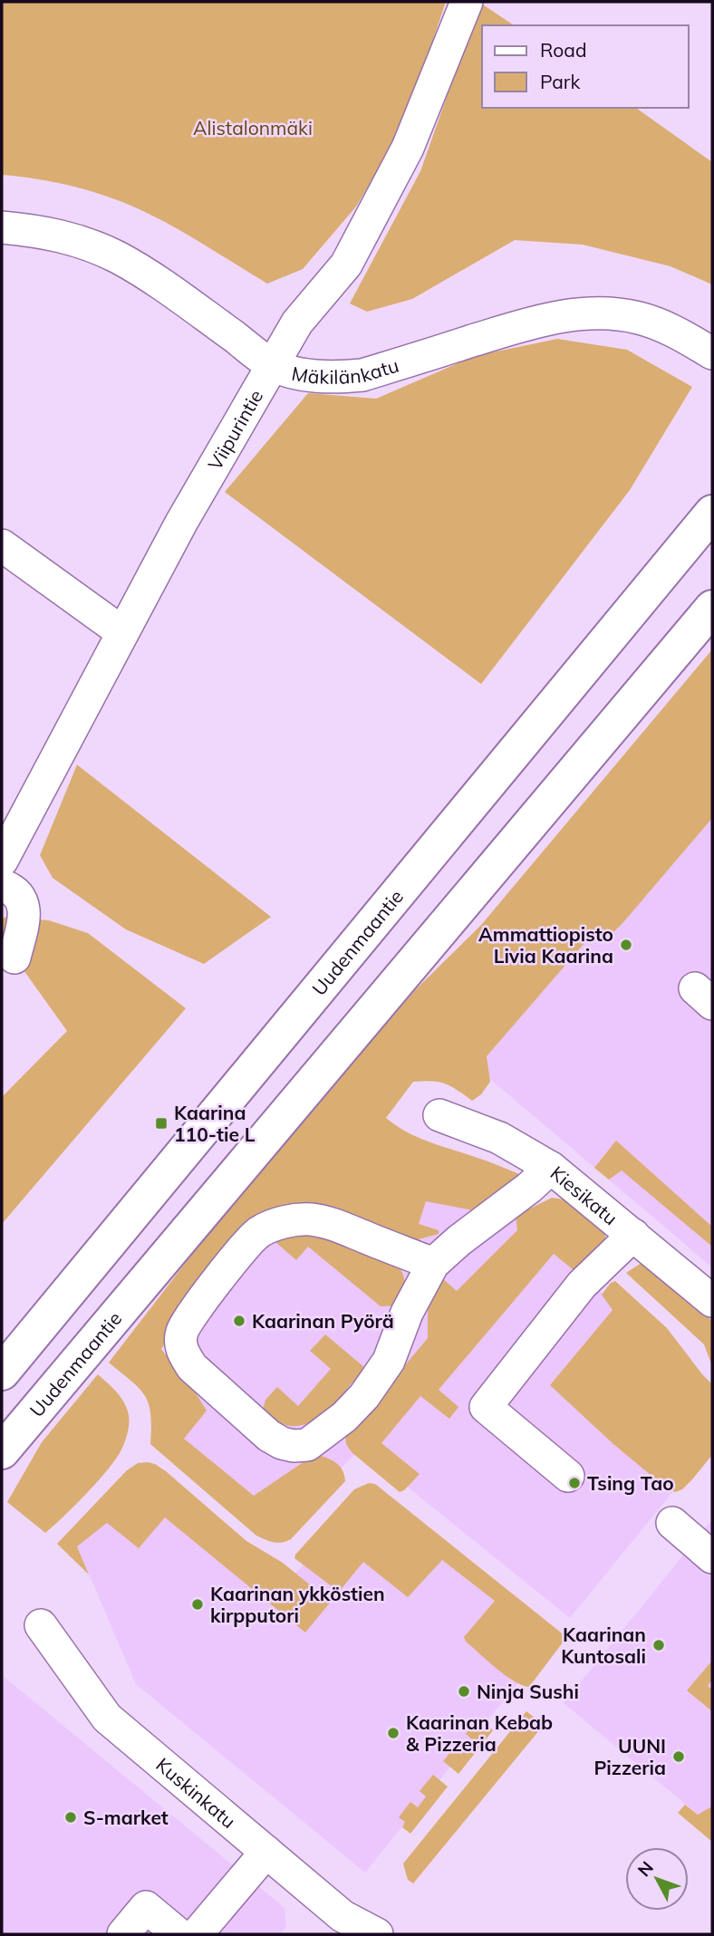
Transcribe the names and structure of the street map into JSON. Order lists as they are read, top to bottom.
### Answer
{
  "streets": {
    "main road": ["Uudenmaantie"],
    "street": [
      "Mäkilänkatu",
      "Viipurintie",
      "Kiesikatu",
      "Kuskinkatu"
    ]
  },
  "crossings": [
    ["Mäkilänkatu", "Viipurintie"]
  ],
  "parks": ["Alistalonmäki"],
  "places": {
    "other": [
      "Ammattiopisto Livia Kaarina",
      "Kaarinan Pyörä",
      "Tsing Tao",
      "Kaarinan ykköstien kirpputori",
      "Kaarinan Kuntosali",
      "Ninja Sushi",
      "Kaarinan Kebab & Pizzeria",
      "UUNI Pizzeria",
      "S-market"
    ],
    "transit": ["Kaarina 110-tie L"]
  },
  "legend": ["Road", "Park"],
  "north": "top left"
}
